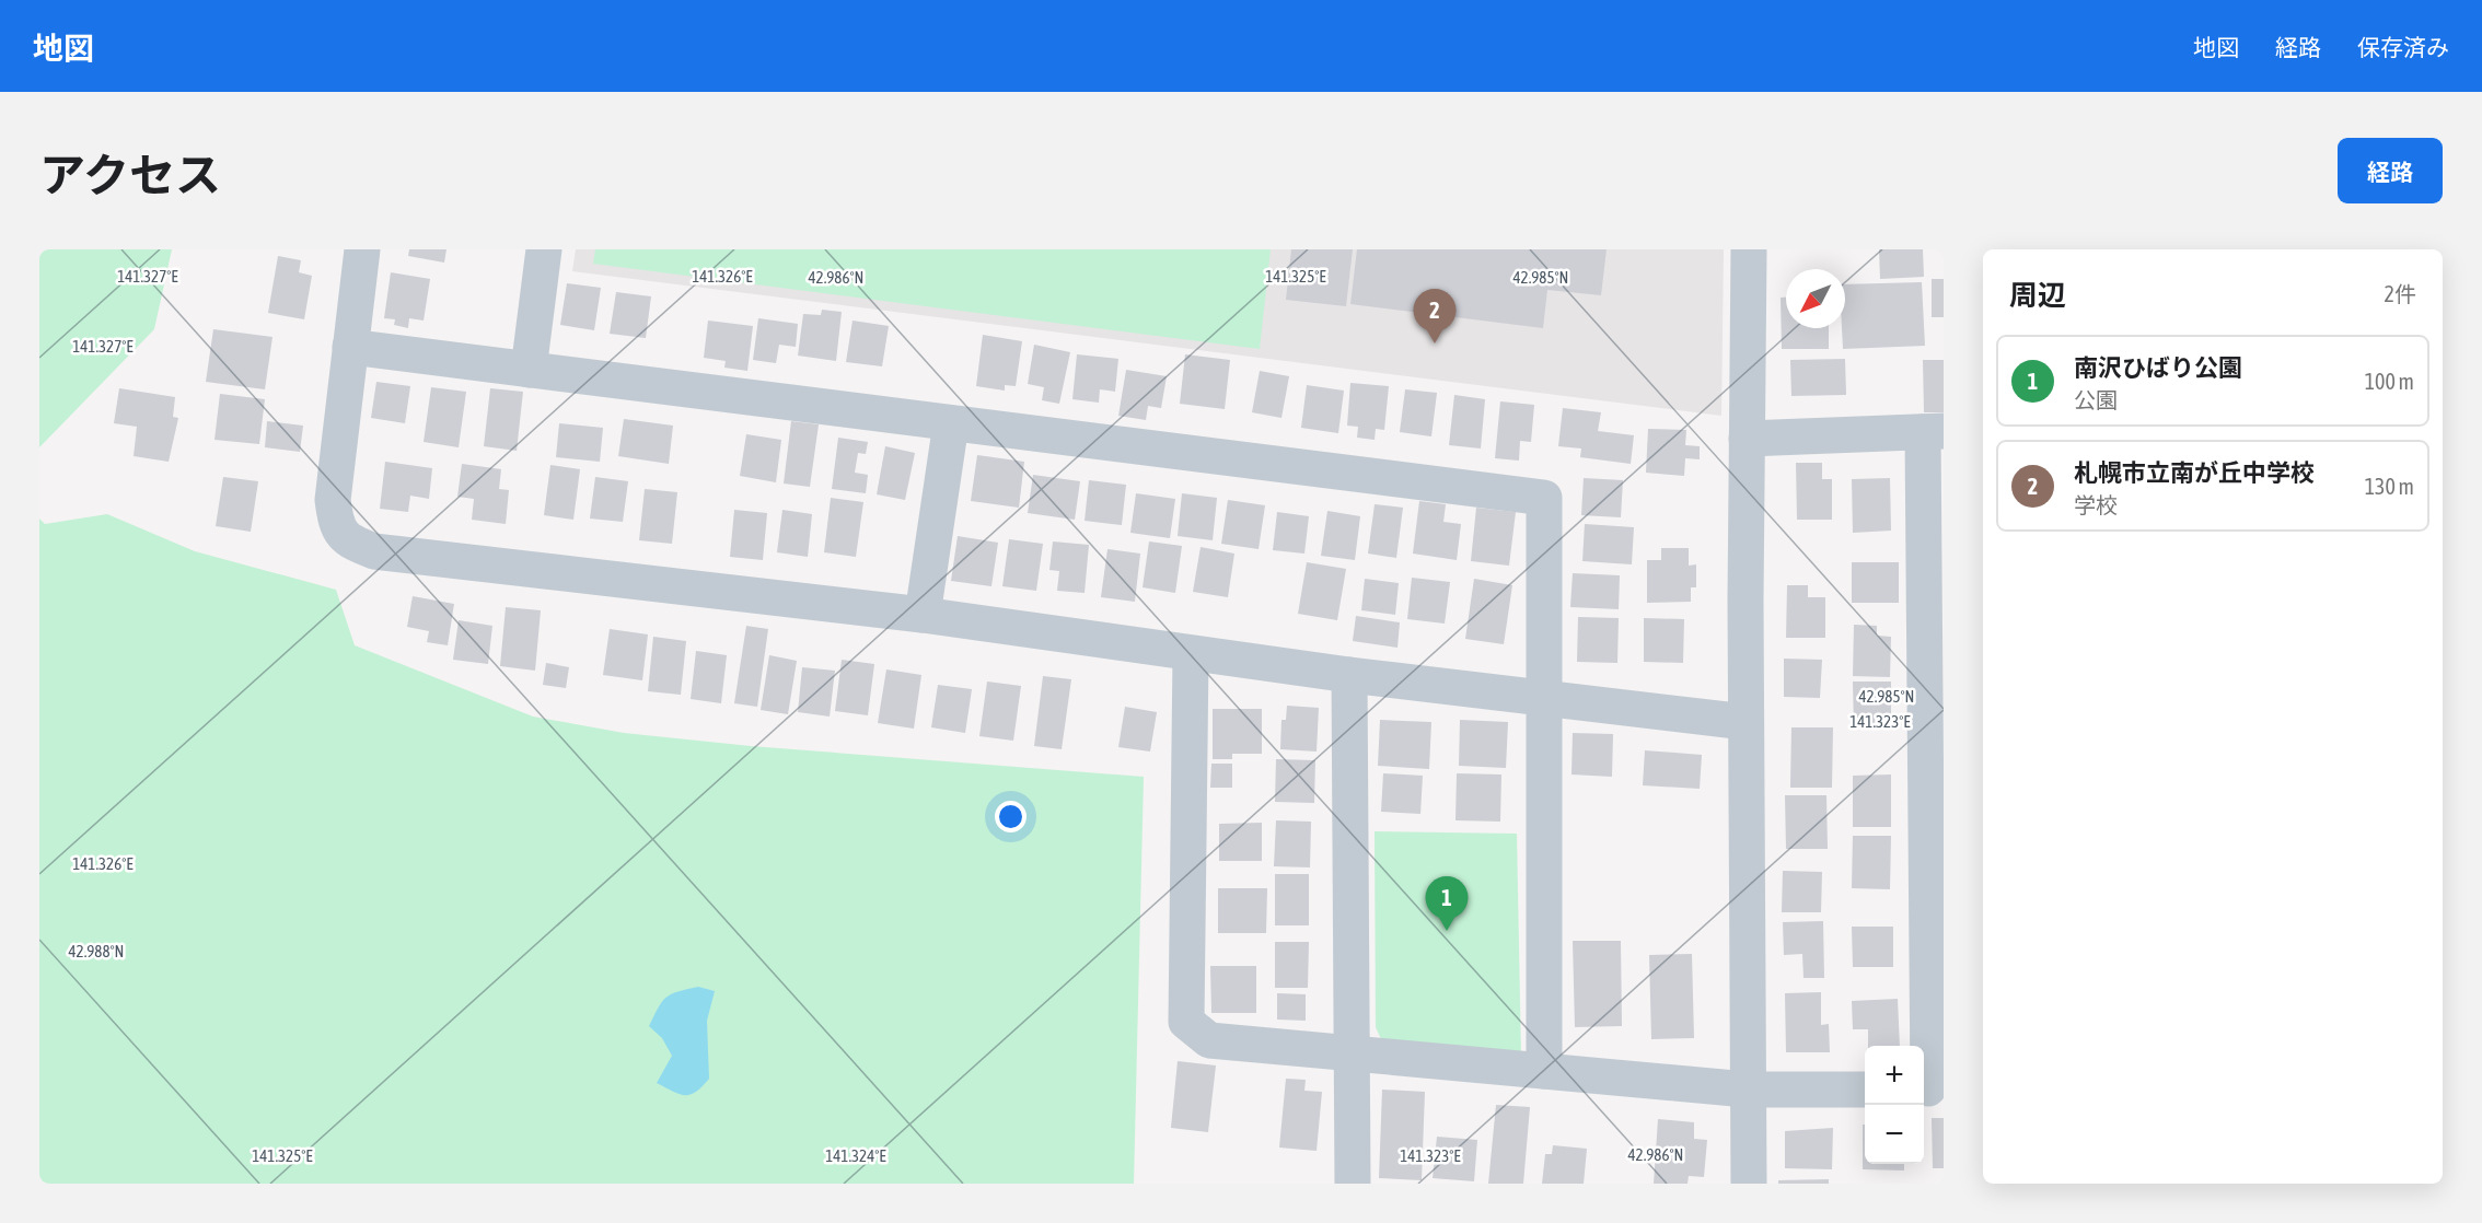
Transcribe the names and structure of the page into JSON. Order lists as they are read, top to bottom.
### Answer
{
  "north": "bottom left",
  "page": {
    "header": "地図",
    "nav": ["地図", "経路", "保存済み"],
    "title": "アクセス",
    "buttons": "経路",
    "heading": ["周辺", "2件"],
    "pins": ["2", "1"],
    "list": [
      {
        "mark": "1",
        "name": "南沢ひばり公園",
        "note": "公園",
        "value": "100 m"
      },
      {
        "mark": "2",
        "name": "札幌市立南が丘中学校",
        "note": "学校",
        "value": "130 m"
      }
    ],
    "map_buttons": ["+", "−"]
  },
  "coordinates": [
    "141.327°E",
    "141.326°E",
    "141.325°E",
    "42.986°N",
    "42.985°N",
    "141.323°E",
    "42.988°N",
    "141.324°E"
  ]
}
